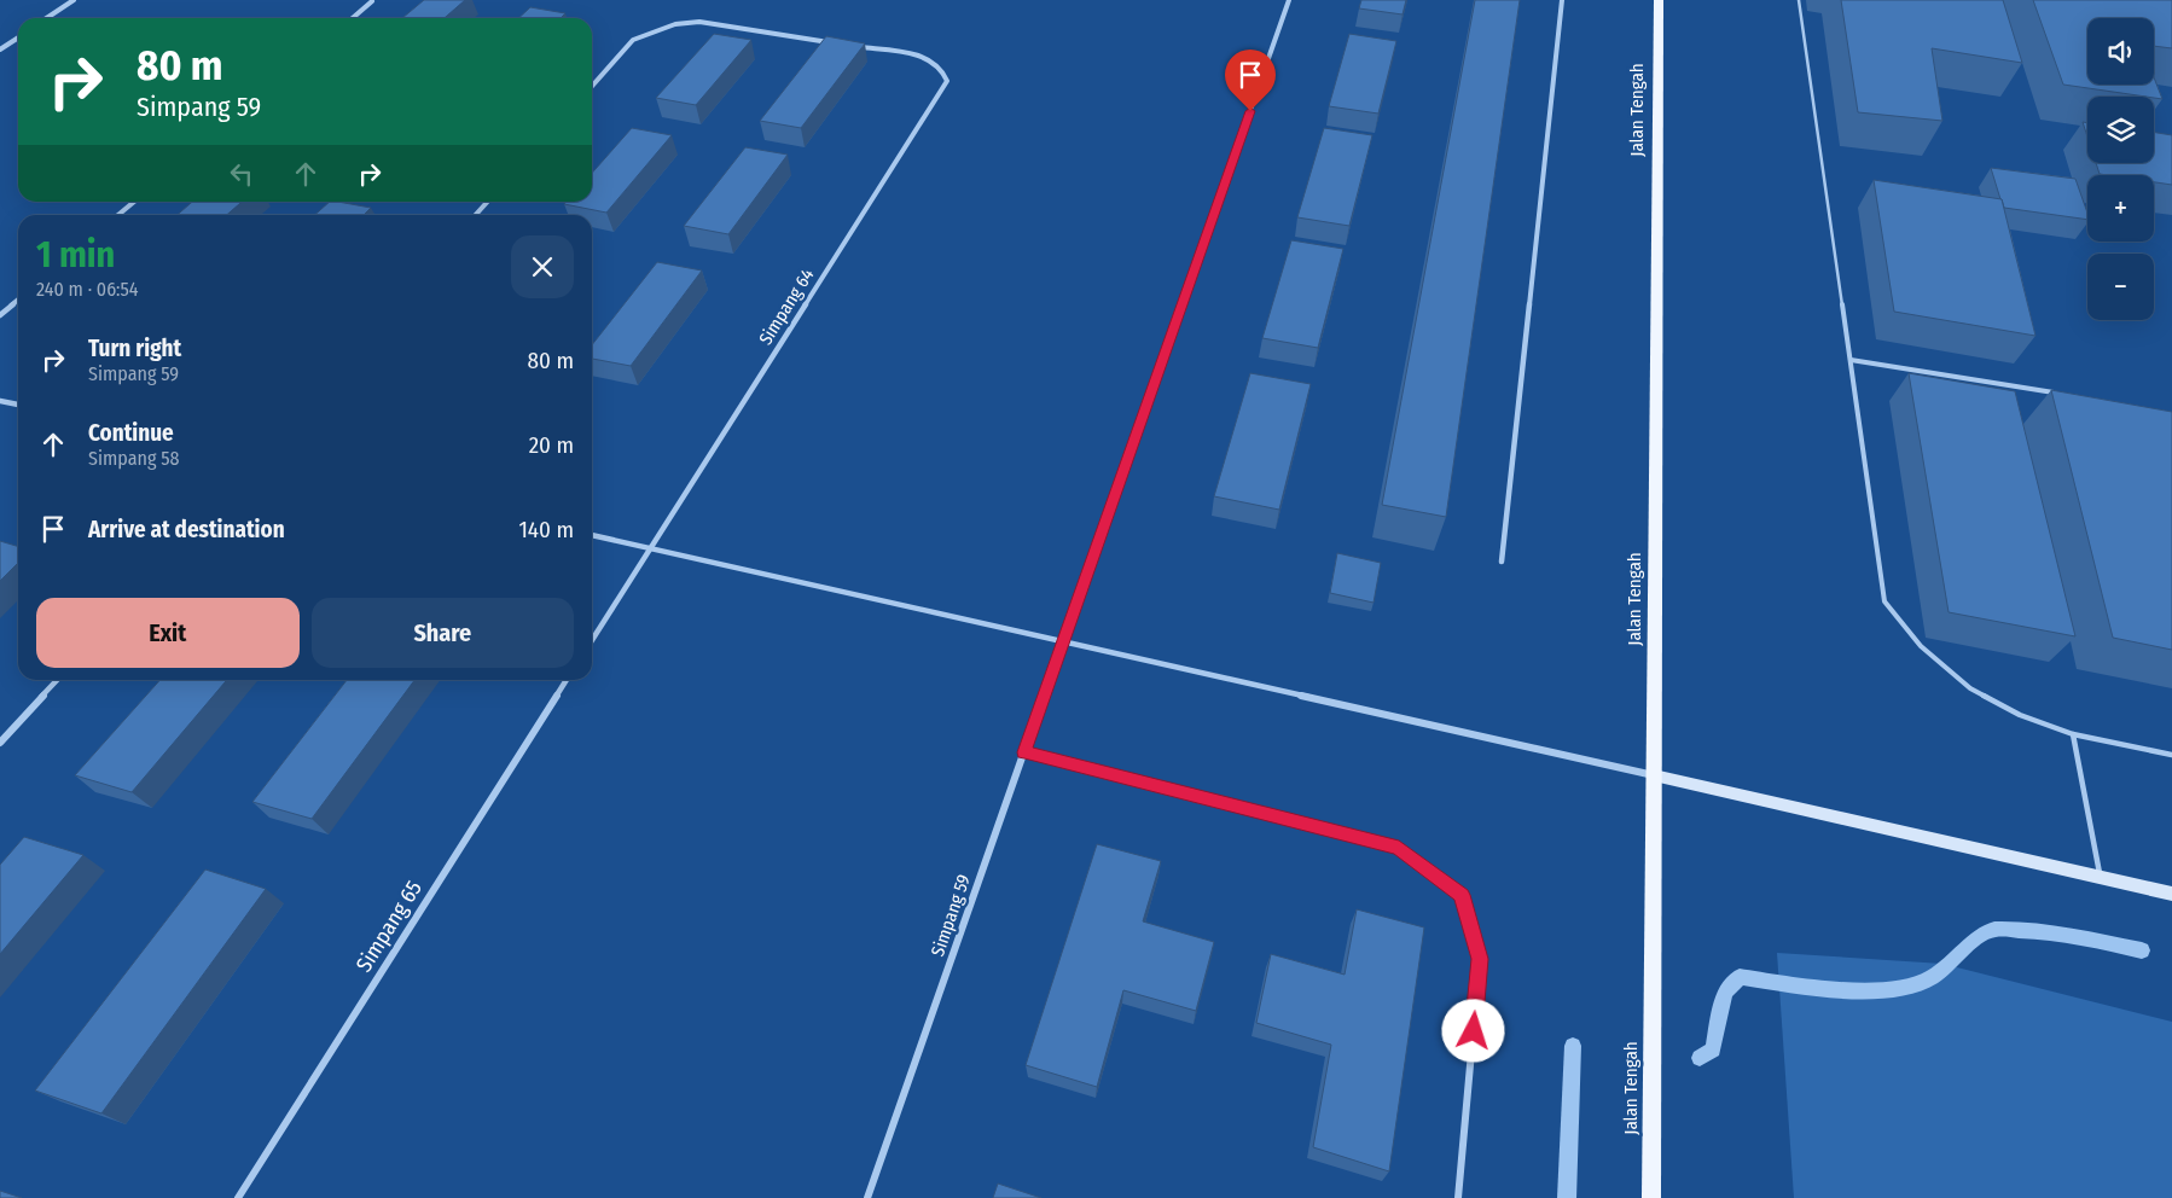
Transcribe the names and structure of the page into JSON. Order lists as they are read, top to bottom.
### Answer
{
  "streets": {
    "main road": ["Jalan Tengah"],
    "street": ["Simpang 64", "Simpang 59", "Simpang 65"]
  },
  "page": {
    "map_buttons": ["+", "−"],
    "turn": ["80 m", "Simpang 59"],
    "heading": ["1 min", "240 m · 06:54"],
    "list": [
      {
        "name": "Turn right",
        "note": "Simpang 59",
        "value": "80 m"
      },
      {
        "name": "Continue",
        "note": "Simpang 58",
        "value": "20 m"
      },
      {
        "name": "Arrive at destination",
        "value": "140 m"
      }
    ],
    "buttons": ["Exit", "Share"]
  }
}
